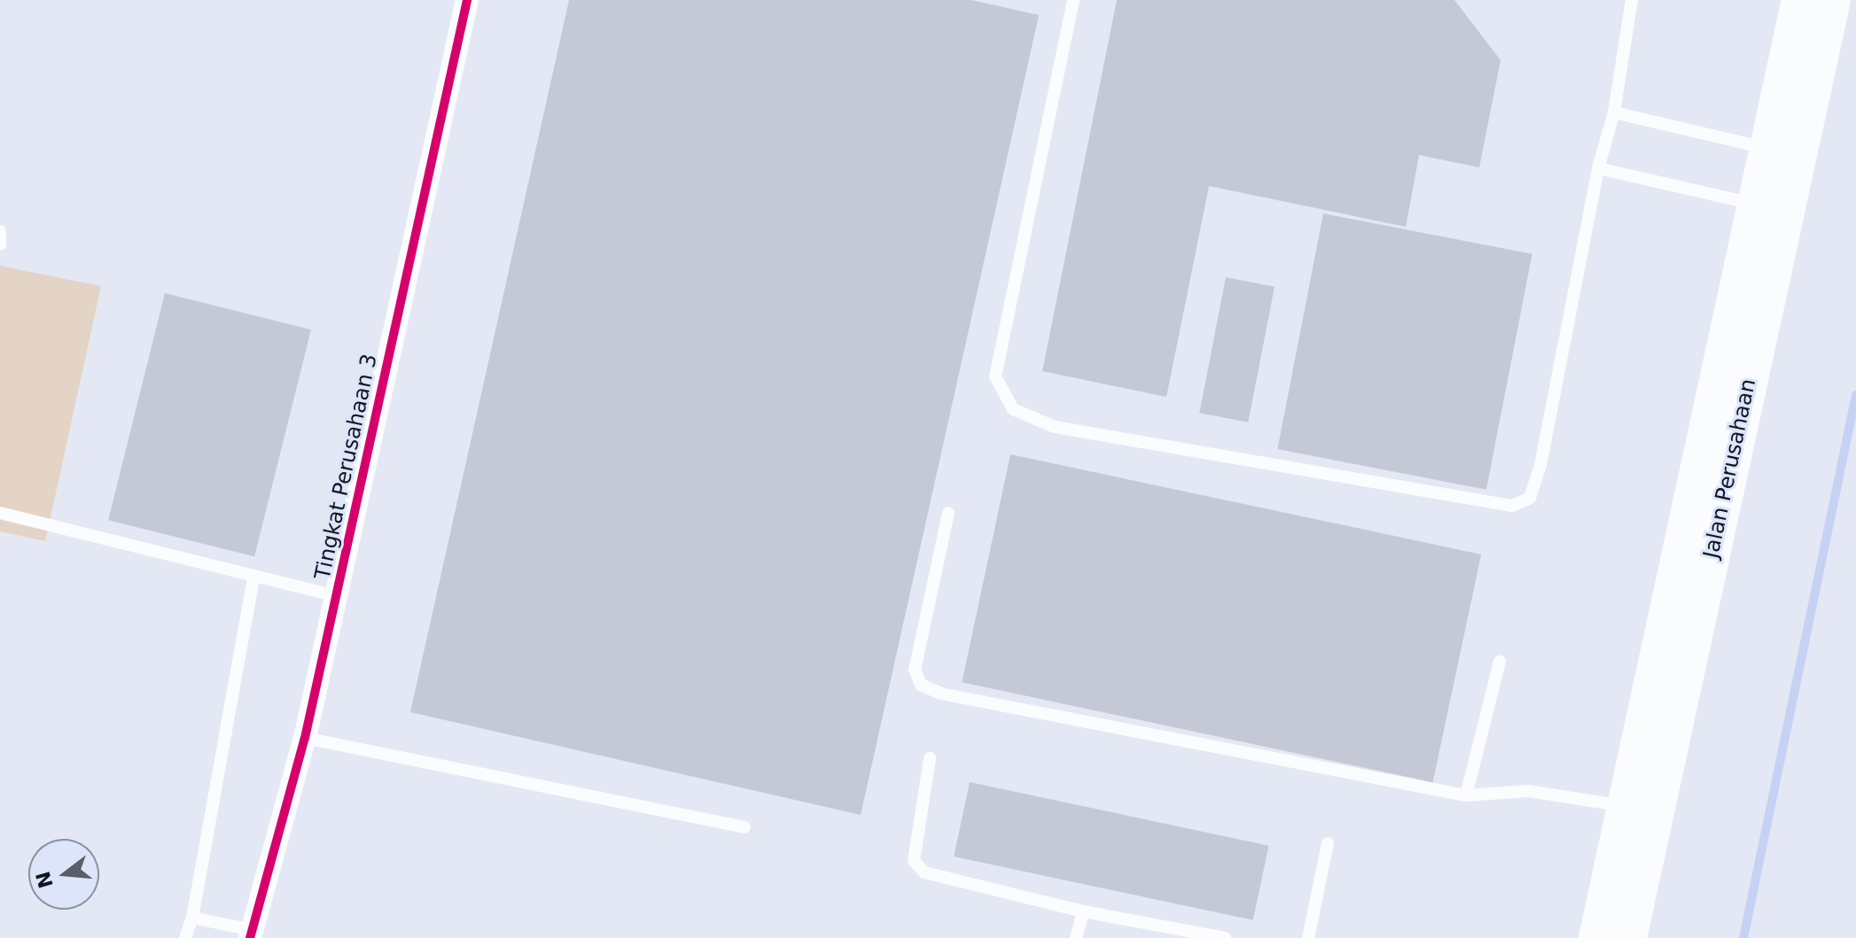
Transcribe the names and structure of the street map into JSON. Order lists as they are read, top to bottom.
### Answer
{
  "streets": {
    "main road": ["Jalan Perusahaan"],
    "street": ["Tingkat Perusahaan 3"]
  },
  "north": "left"
}
